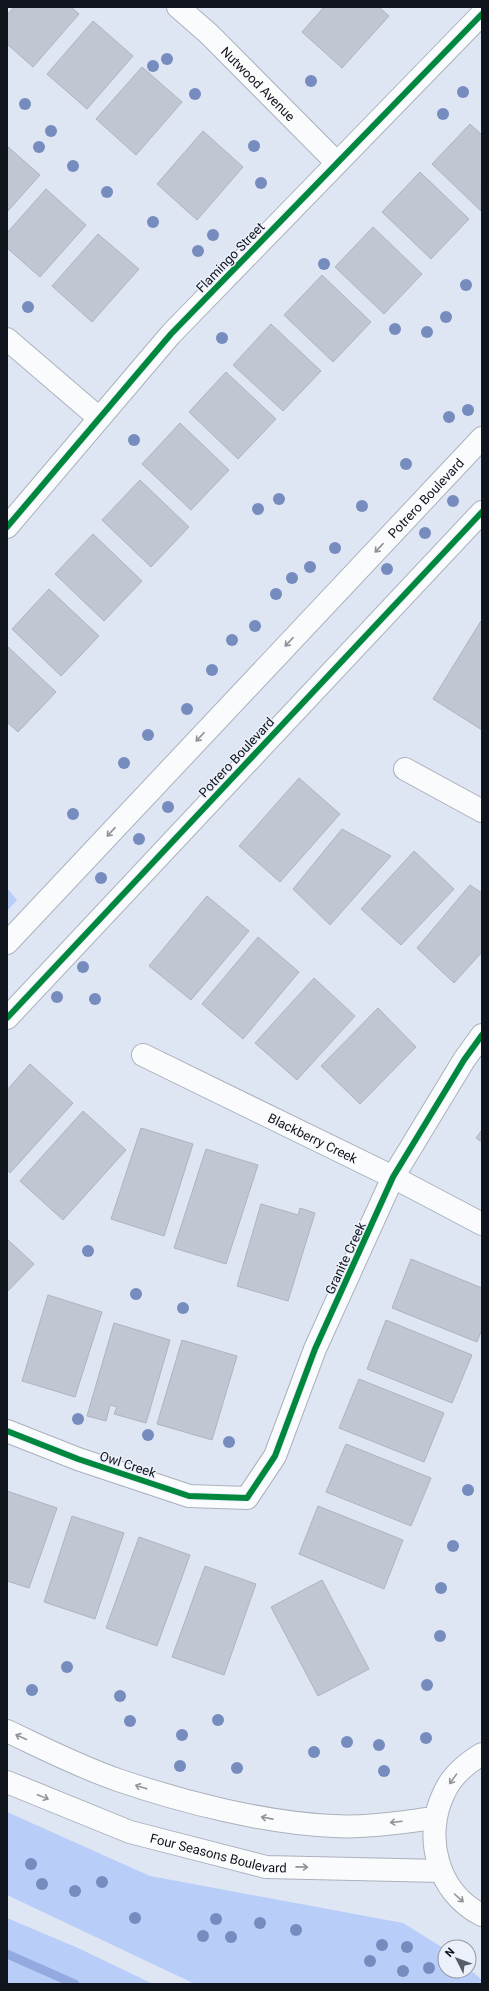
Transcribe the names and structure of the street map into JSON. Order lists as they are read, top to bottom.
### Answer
{
  "streets": {
    "street": [
      "Nutwood Avenue",
      "Flamingo Street",
      "Potrero Boulevard",
      "Blackberry Creek",
      "Granite Creek",
      "Owl Creek",
      "Four Seasons Boulevard"
    ]
  },
  "crossings": [
    ["Nutwood Avenue", "Flamingo Street"],
    ["Blackberry Creek", "Granite Creek"],
    ["Granite Creek", "Owl Creek"]
  ],
  "north": "top left"
}
